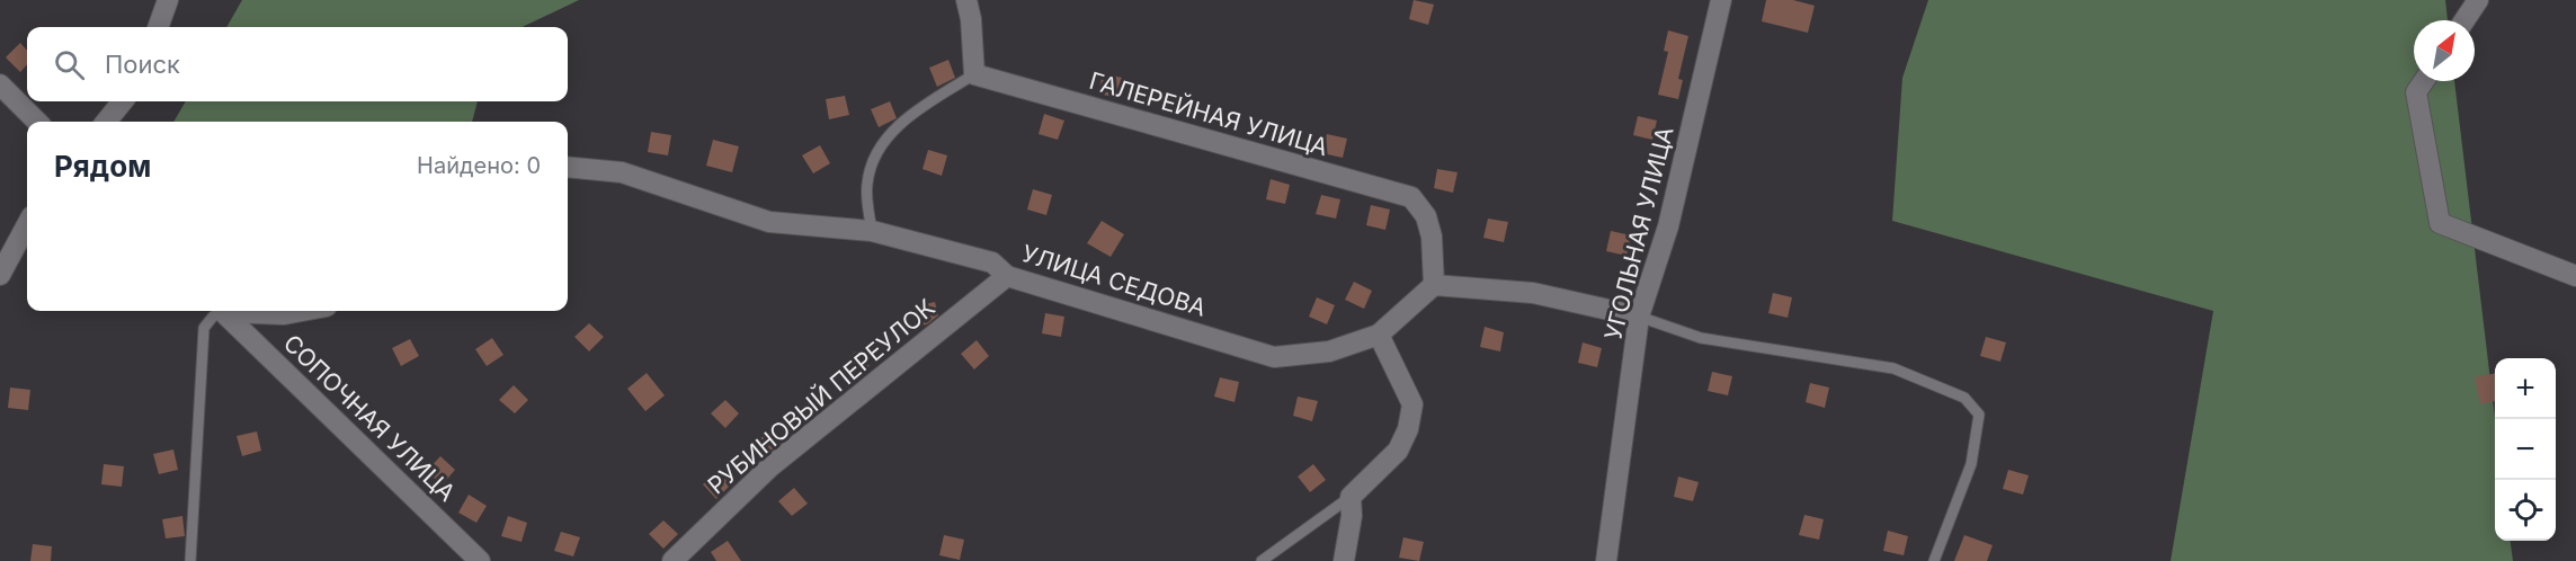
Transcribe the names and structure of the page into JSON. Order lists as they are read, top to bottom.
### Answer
{
  "streets": {
    "street": [
      "ГАЛЕРЕЙНАЯ УЛИЦА",
      "УГОЛЬНАЯ УЛИЦА",
      "УЛИЦА СЕДОВА",
      "РУБИНОВЫЙ ПЕРЕУЛОК",
      "СОПОЧНАЯ УЛИЦА"
    ]
  },
  "crossings": [
    ["ГАЛЕРЕЙНАЯ УЛИЦА", "УЛИЦА СЕДОВА"],
    ["УЛИЦА СЕДОВА", "РУБИНОВЫЙ ПЕРЕУЛОК"]
  ],
  "north": "top right",
  "page": {
    "search": "Поиск",
    "heading": ["Рядом", "Найдено: 0"],
    "map_buttons": ["+", "−"]
  }
}
